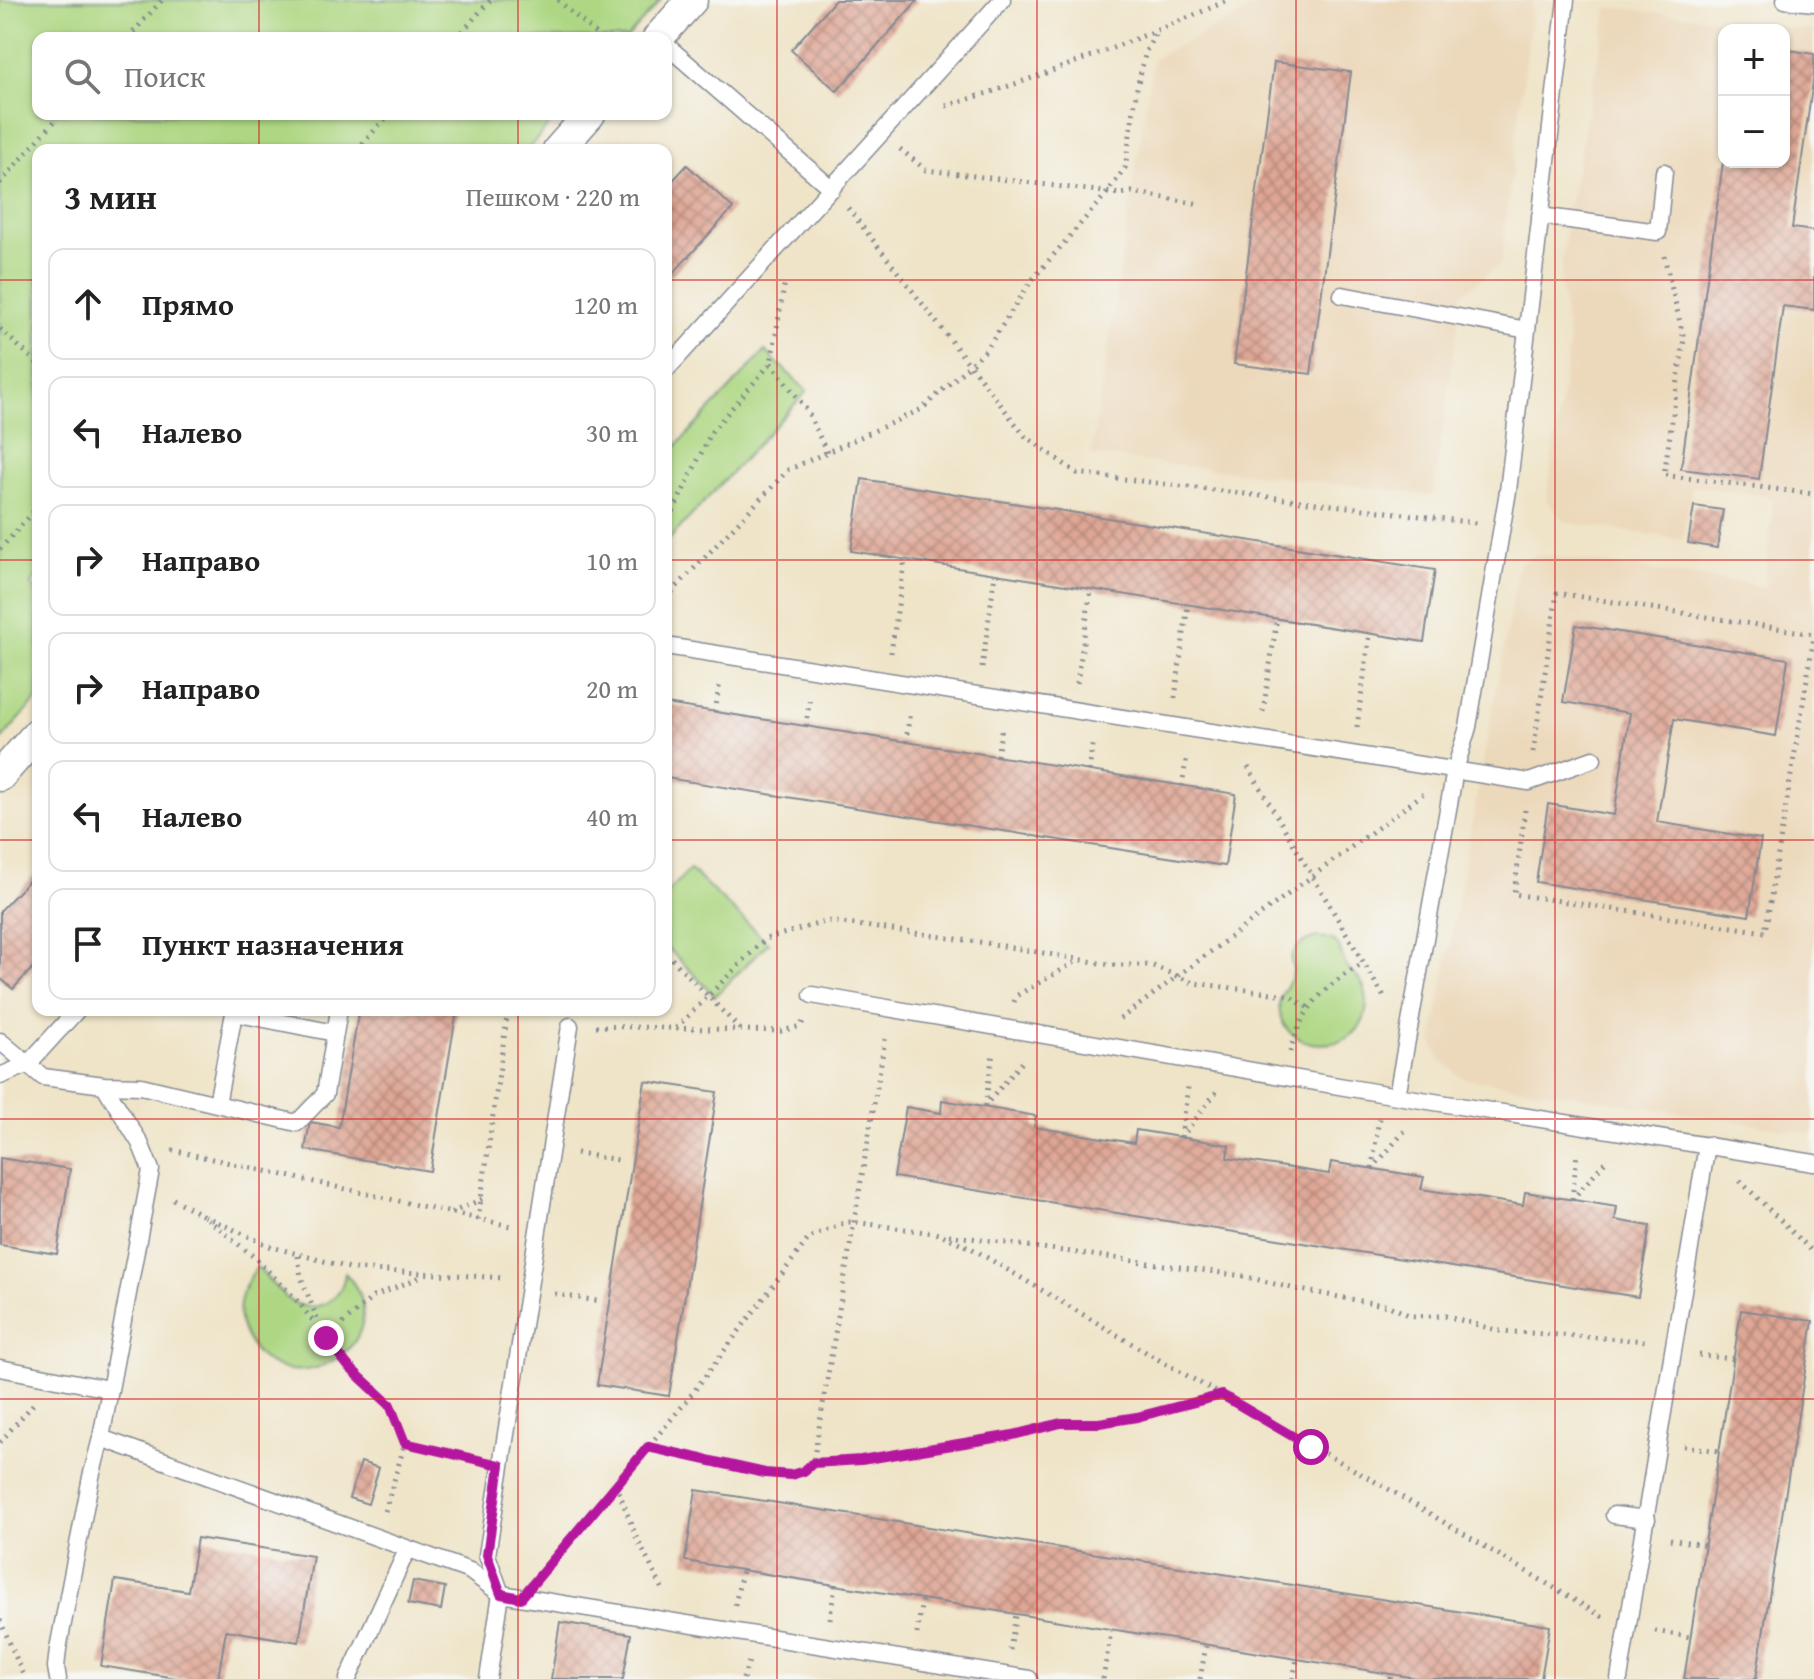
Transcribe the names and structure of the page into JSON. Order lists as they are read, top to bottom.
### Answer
{
  "page": {
    "map_buttons": ["+", "−"],
    "search": "Поиск",
    "heading": ["3 мин", "Пешком · 220 m"],
    "list": [
      ["Прямо", "120 m"],
      ["Налево", "30 m"],
      ["Направо", "10 m"],
      ["Направо", "20 m"],
      ["Налево", "40 m"],
      "Пункт назначения"
    ]
  }
}
